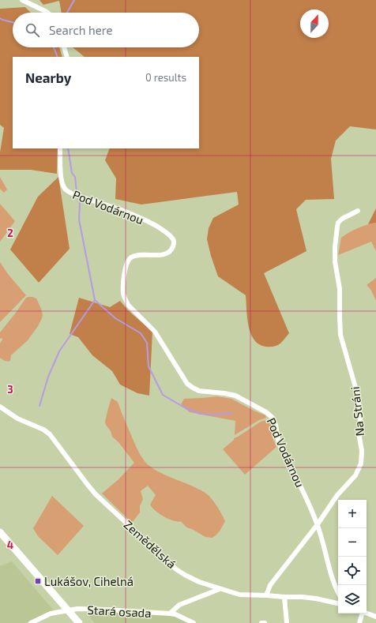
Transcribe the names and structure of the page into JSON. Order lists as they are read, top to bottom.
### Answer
{
  "streets": {
    "street": [
      "Pod Vodárnou",
      "Na Stráni",
      "Zemědělská",
      "Stará osada"
    ]
  },
  "crossings": [
    ["Pod Vodárnou", "Na Stráni"],
    ["Na Stráni", "Zemědělská"]
  ],
  "places": {
    "transit": ["Lukášov, Cihelná"]
  },
  "north": "top",
  "page": {
    "search": "Search here",
    "heading": ["Nearby", "0 results"],
    "map_buttons": ["+", "−"]
  },
  "grid": {
    "rows": ["2", "3", "4"]
  }
}
